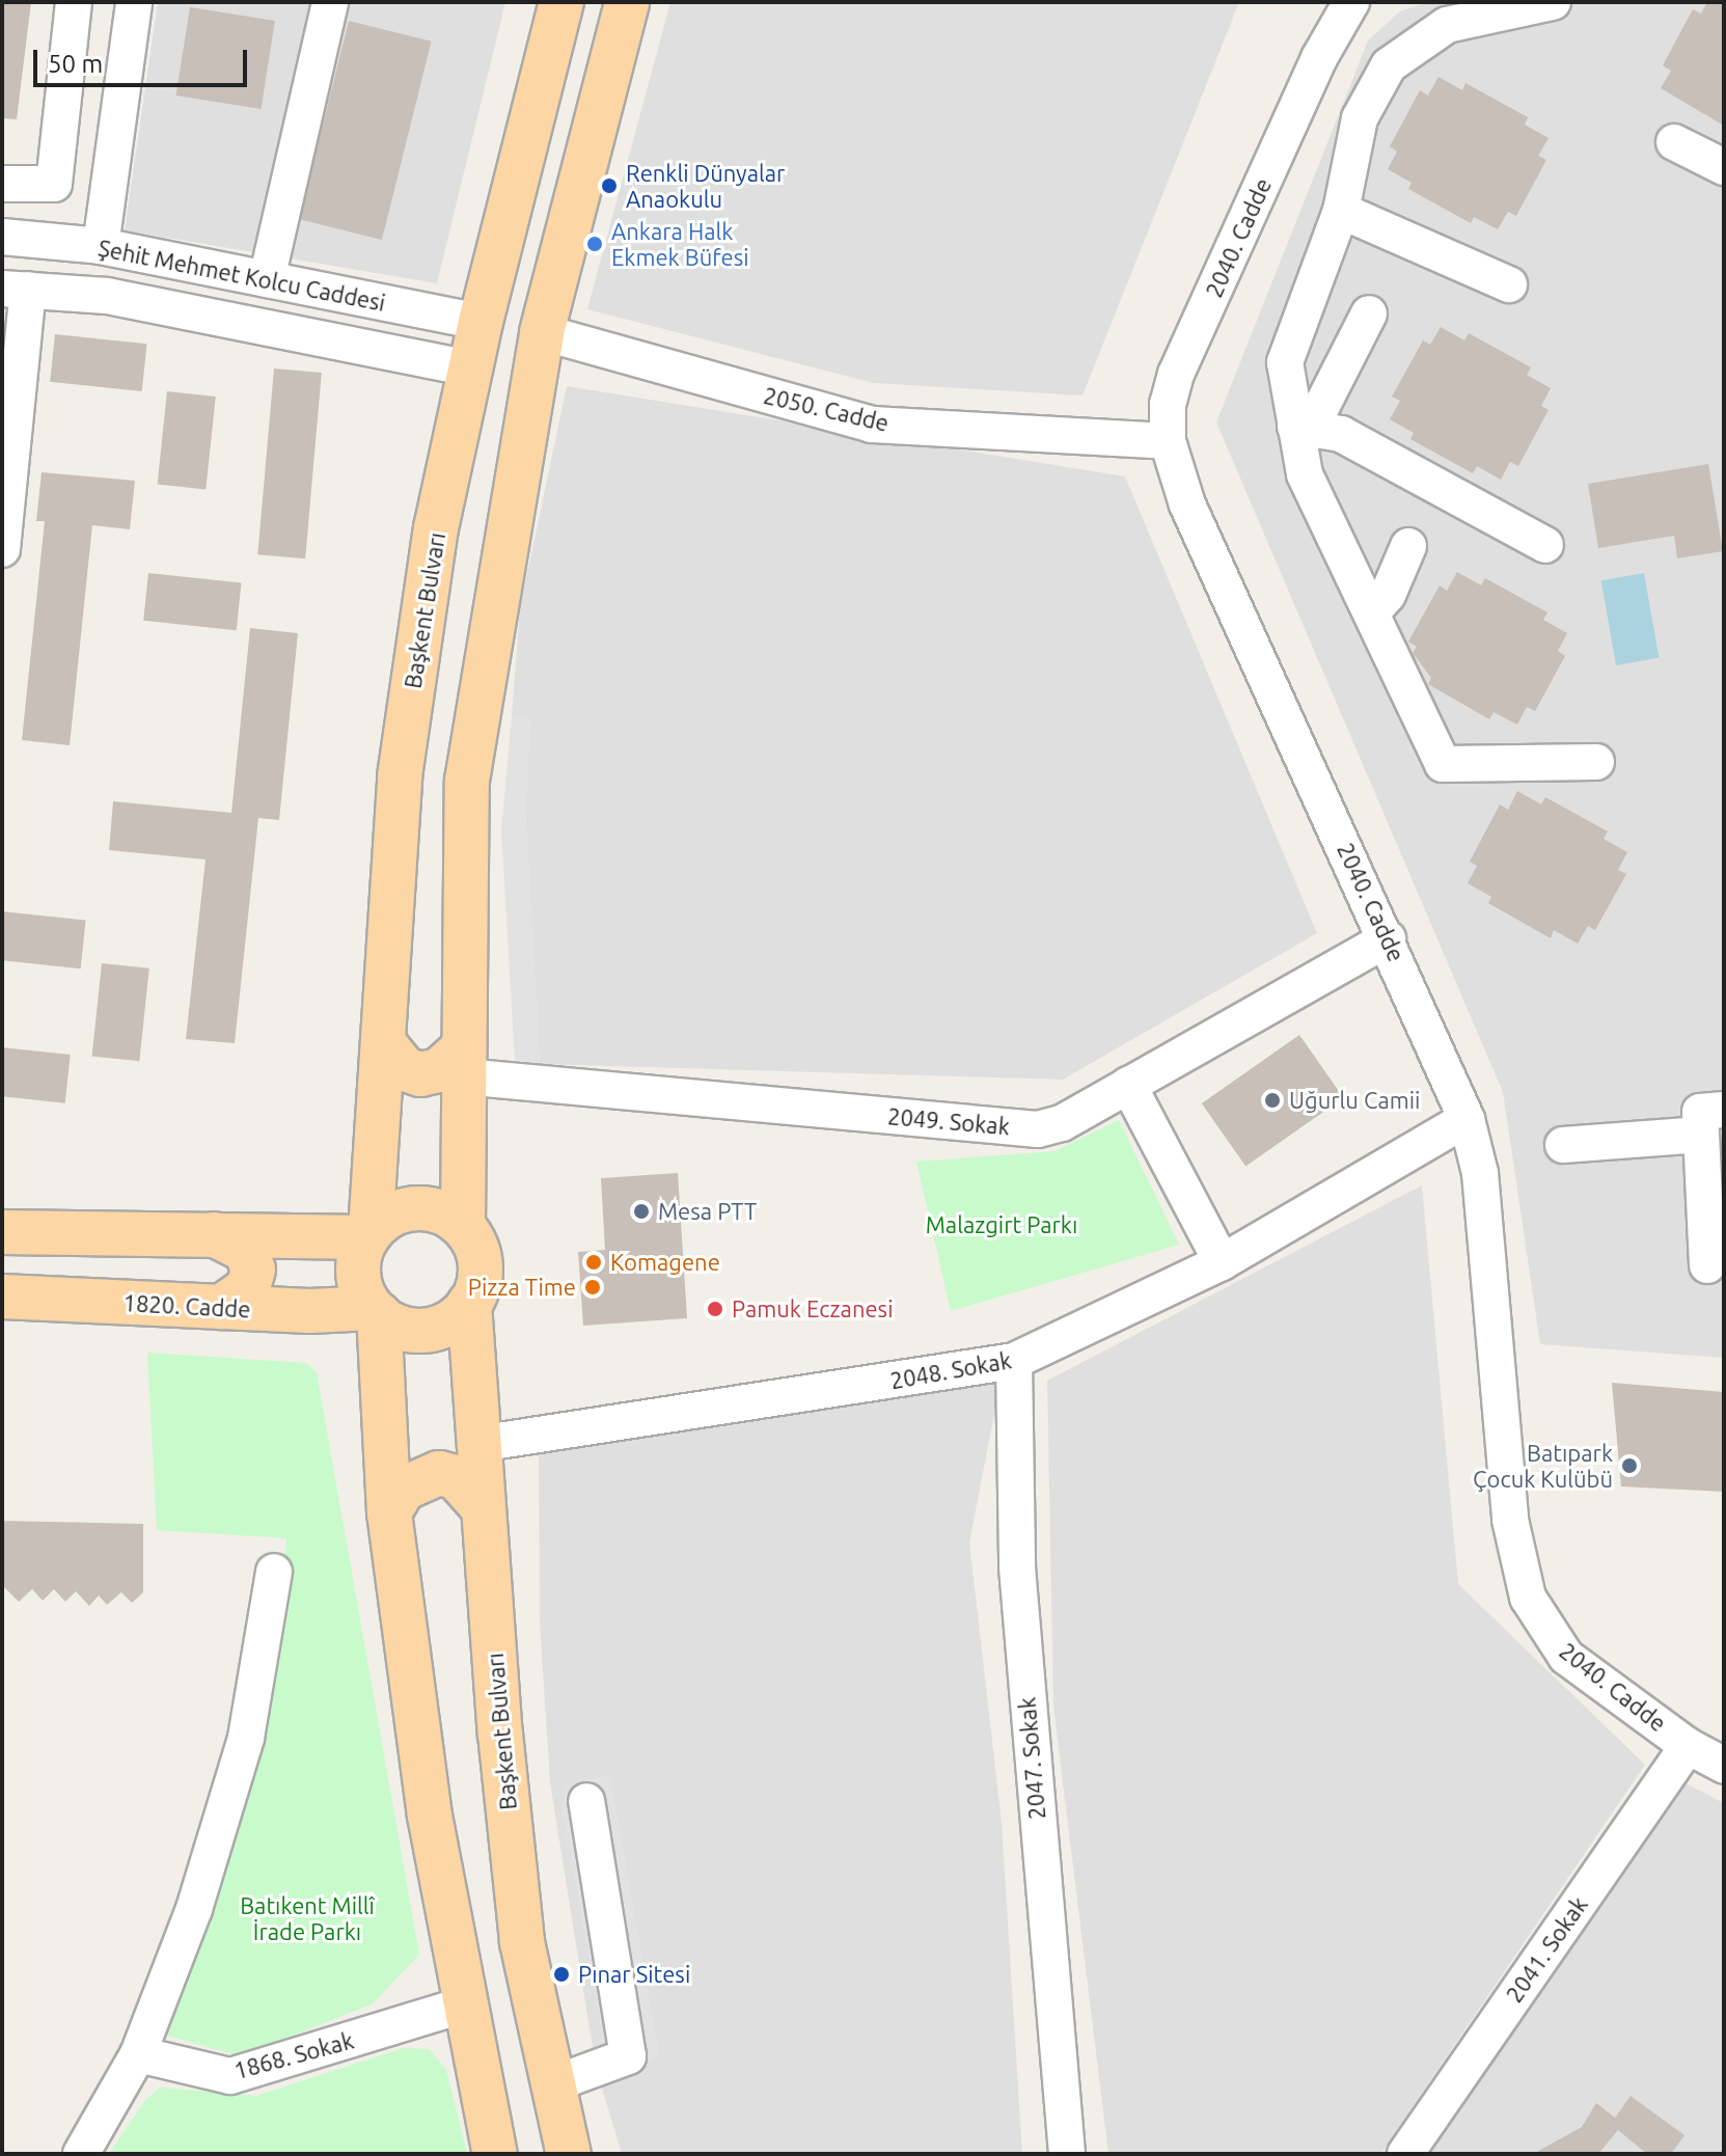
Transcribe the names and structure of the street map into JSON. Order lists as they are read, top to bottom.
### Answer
{
  "streets": {
    "main road": ["Başkent Bulvarı", "1820. Cadde"],
    "street": [
      "2040. Cadde",
      "Şehit Mehmet Kolcu Caddesi",
      "2050. Cadde",
      "2049. Sokak",
      "2048. Sokak",
      "2047. Sokak",
      "2041. Sokak",
      "1868. Sokak"
    ]
  },
  "crossings": [
    ["2040. Cadde", "2050. Cadde"],
    ["2040. Cadde", "2049. Sokak"],
    ["2040. Cadde", "2048. Sokak"],
    ["2040. Cadde", "2041. Sokak"],
    ["Şehit Mehmet Kolcu Caddesi", "Başkent Bulvarı"],
    ["Başkent Bulvarı", "1820. Cadde"],
    ["Başkent Bulvarı", "2048. Sokak"],
    ["2048. Sokak", "2047. Sokak"]
  ],
  "parks": ["Malazgirt Parkı", "Batıkent Millî İrade Parkı"],
  "places": [
    "Renkli Dünyalar Anaokulu",
    "Ankara Halk Ekmek Büfesi",
    "Uğurlu Camii",
    "Mesa PTT",
    "Komagene",
    "Pizza Time",
    "Pamuk Eczanesi",
    "Batıpark Çocuk Kulübü",
    "Pınar Sitesi"
  ],
  "scale_bar": "50 m"
}
